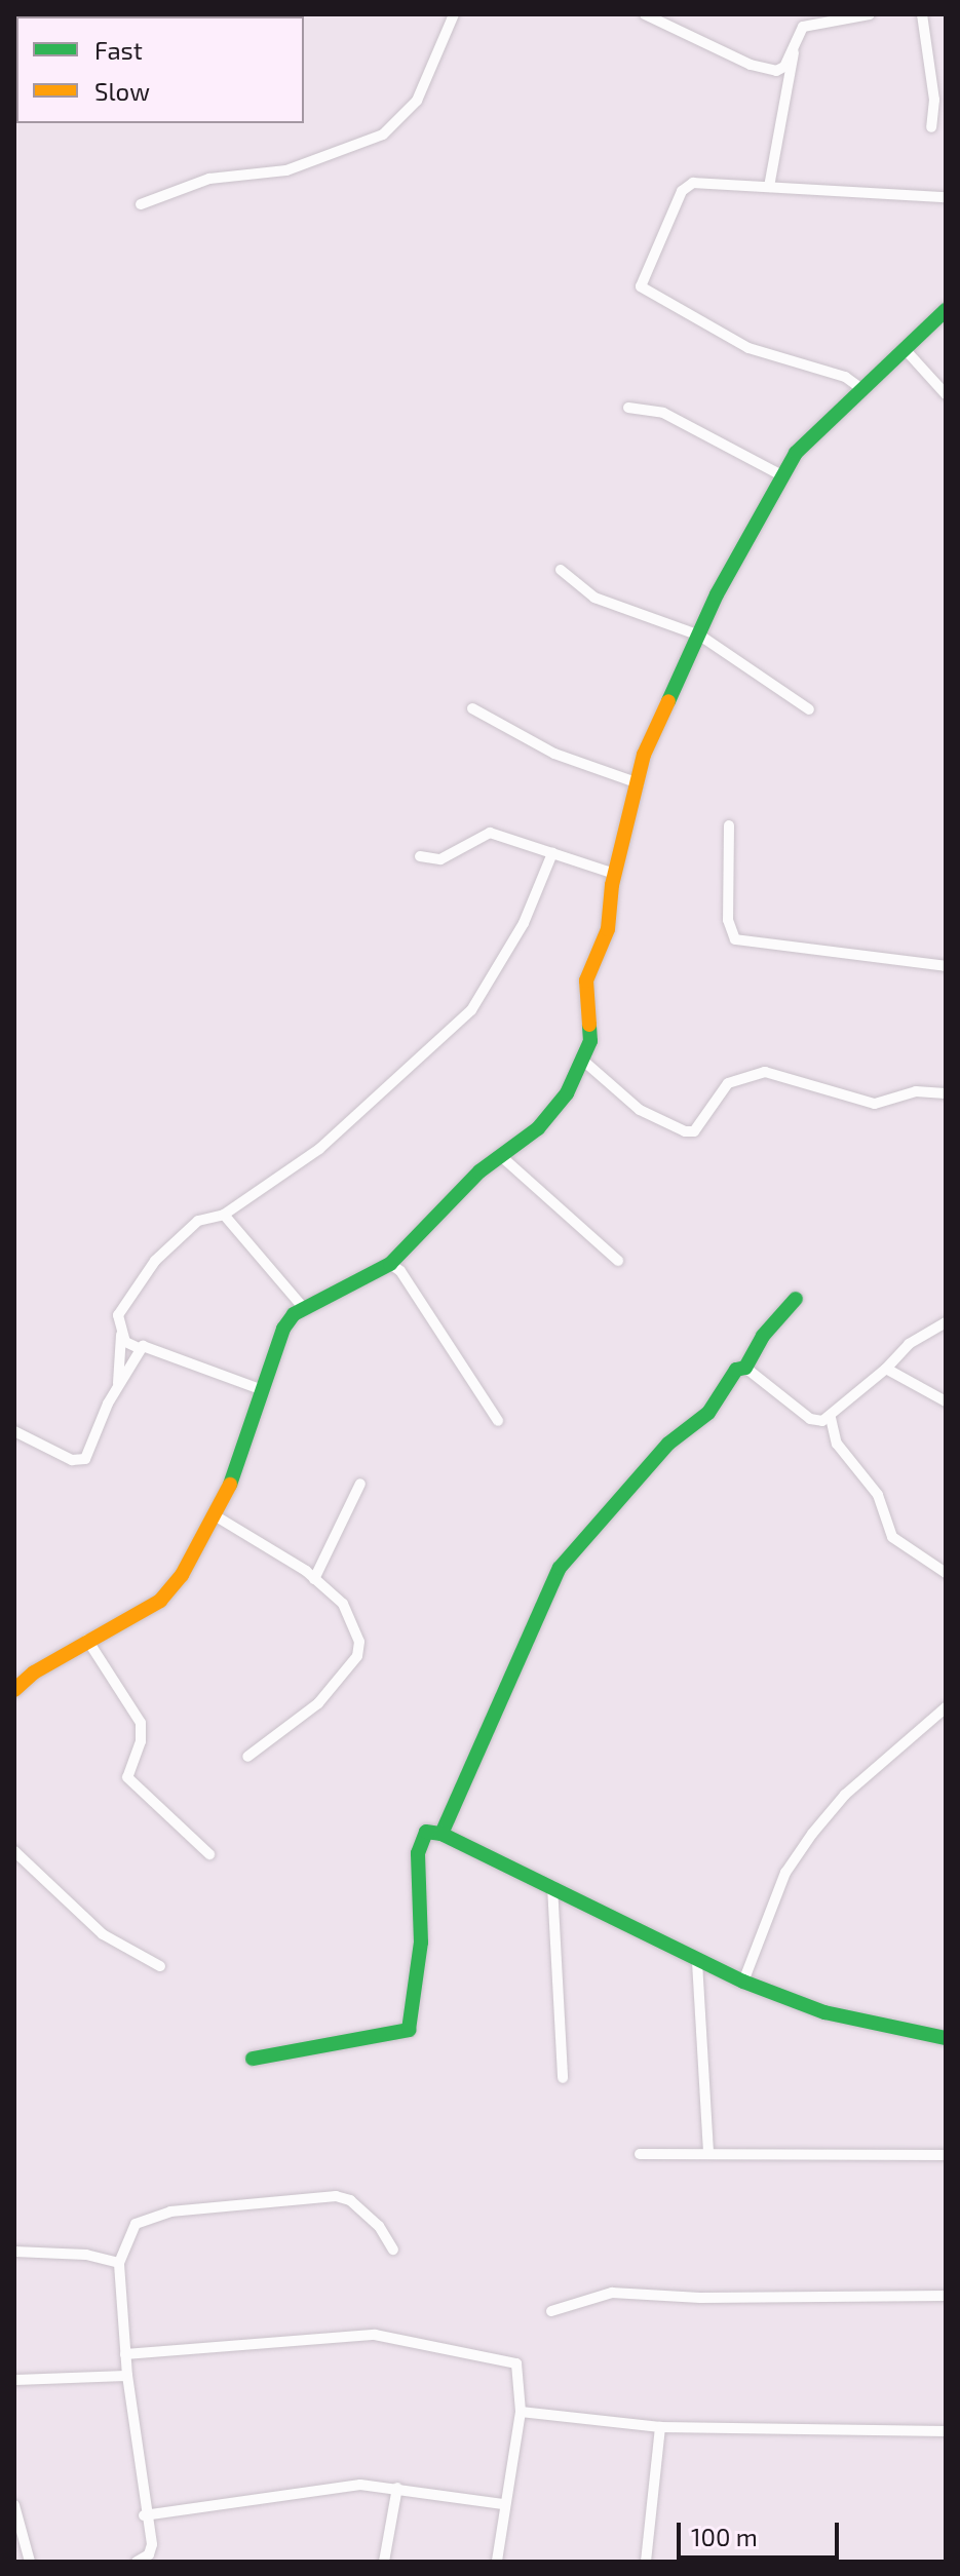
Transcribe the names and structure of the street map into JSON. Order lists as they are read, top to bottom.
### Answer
{
  "legend": ["Fast", "Slow"],
  "scale_bar": "100 m"
}
